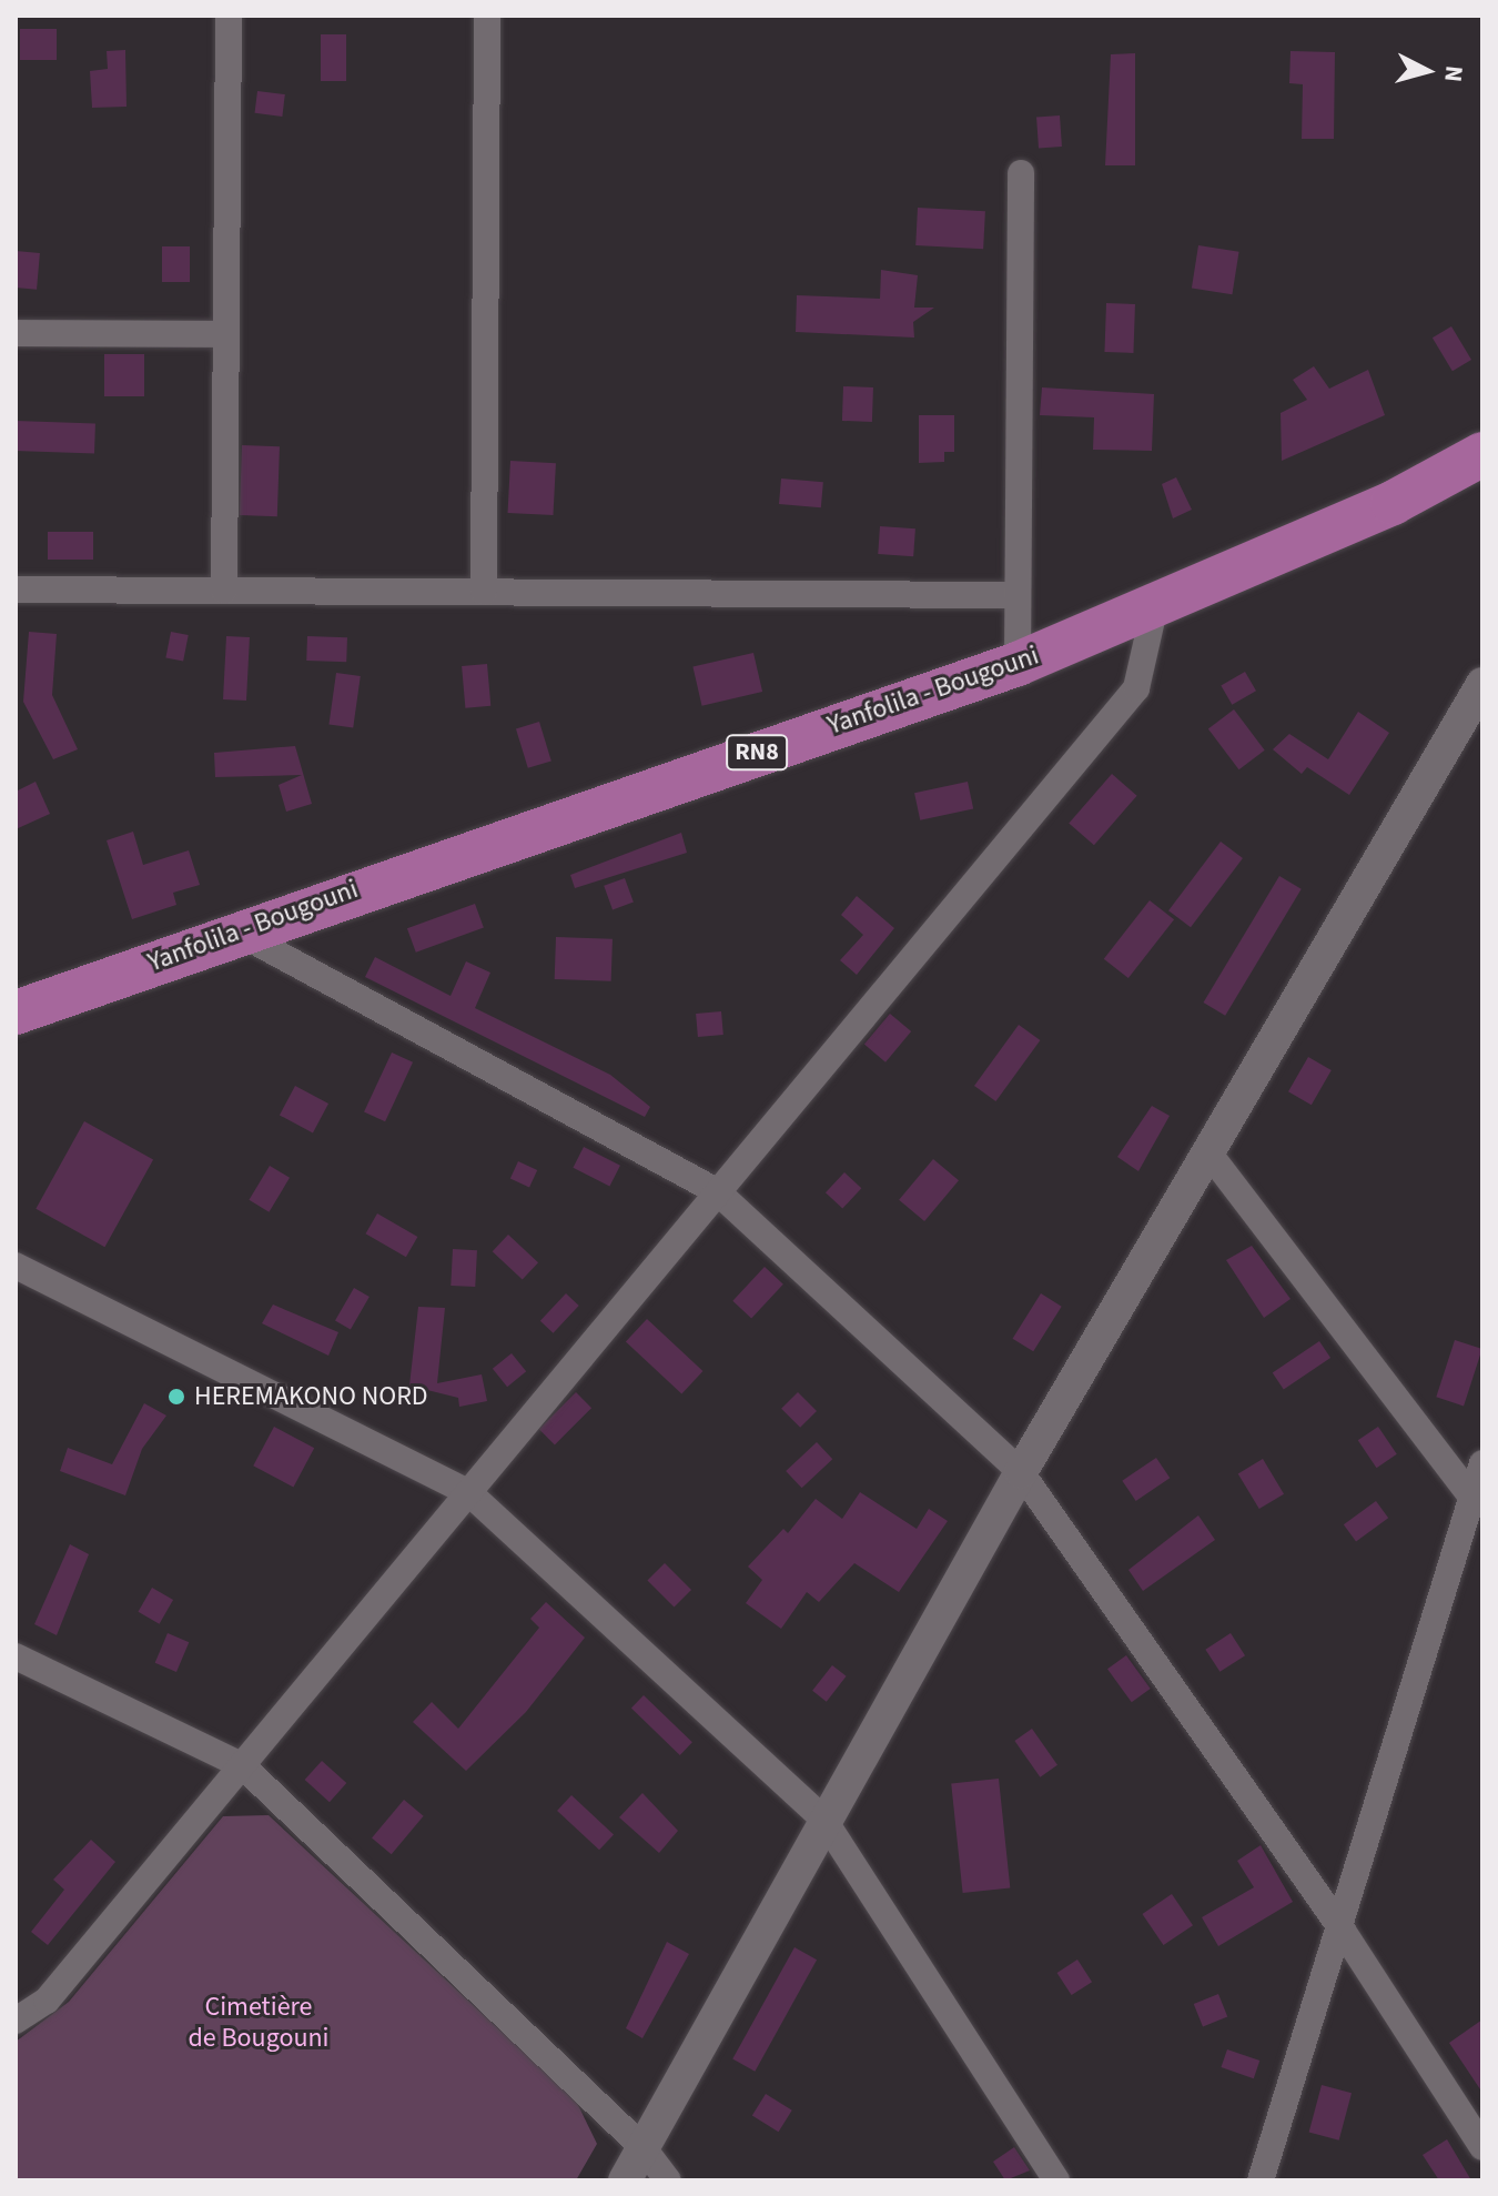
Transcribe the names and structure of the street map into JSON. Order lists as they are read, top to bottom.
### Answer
{
  "streets": {
    "main road": ["Yanfolila - Bougouni", "RN8"]
  },
  "parks": ["Cimetière de Bougouni"],
  "places": ["HEREMAKONO NORD"],
  "north": "right"
}
